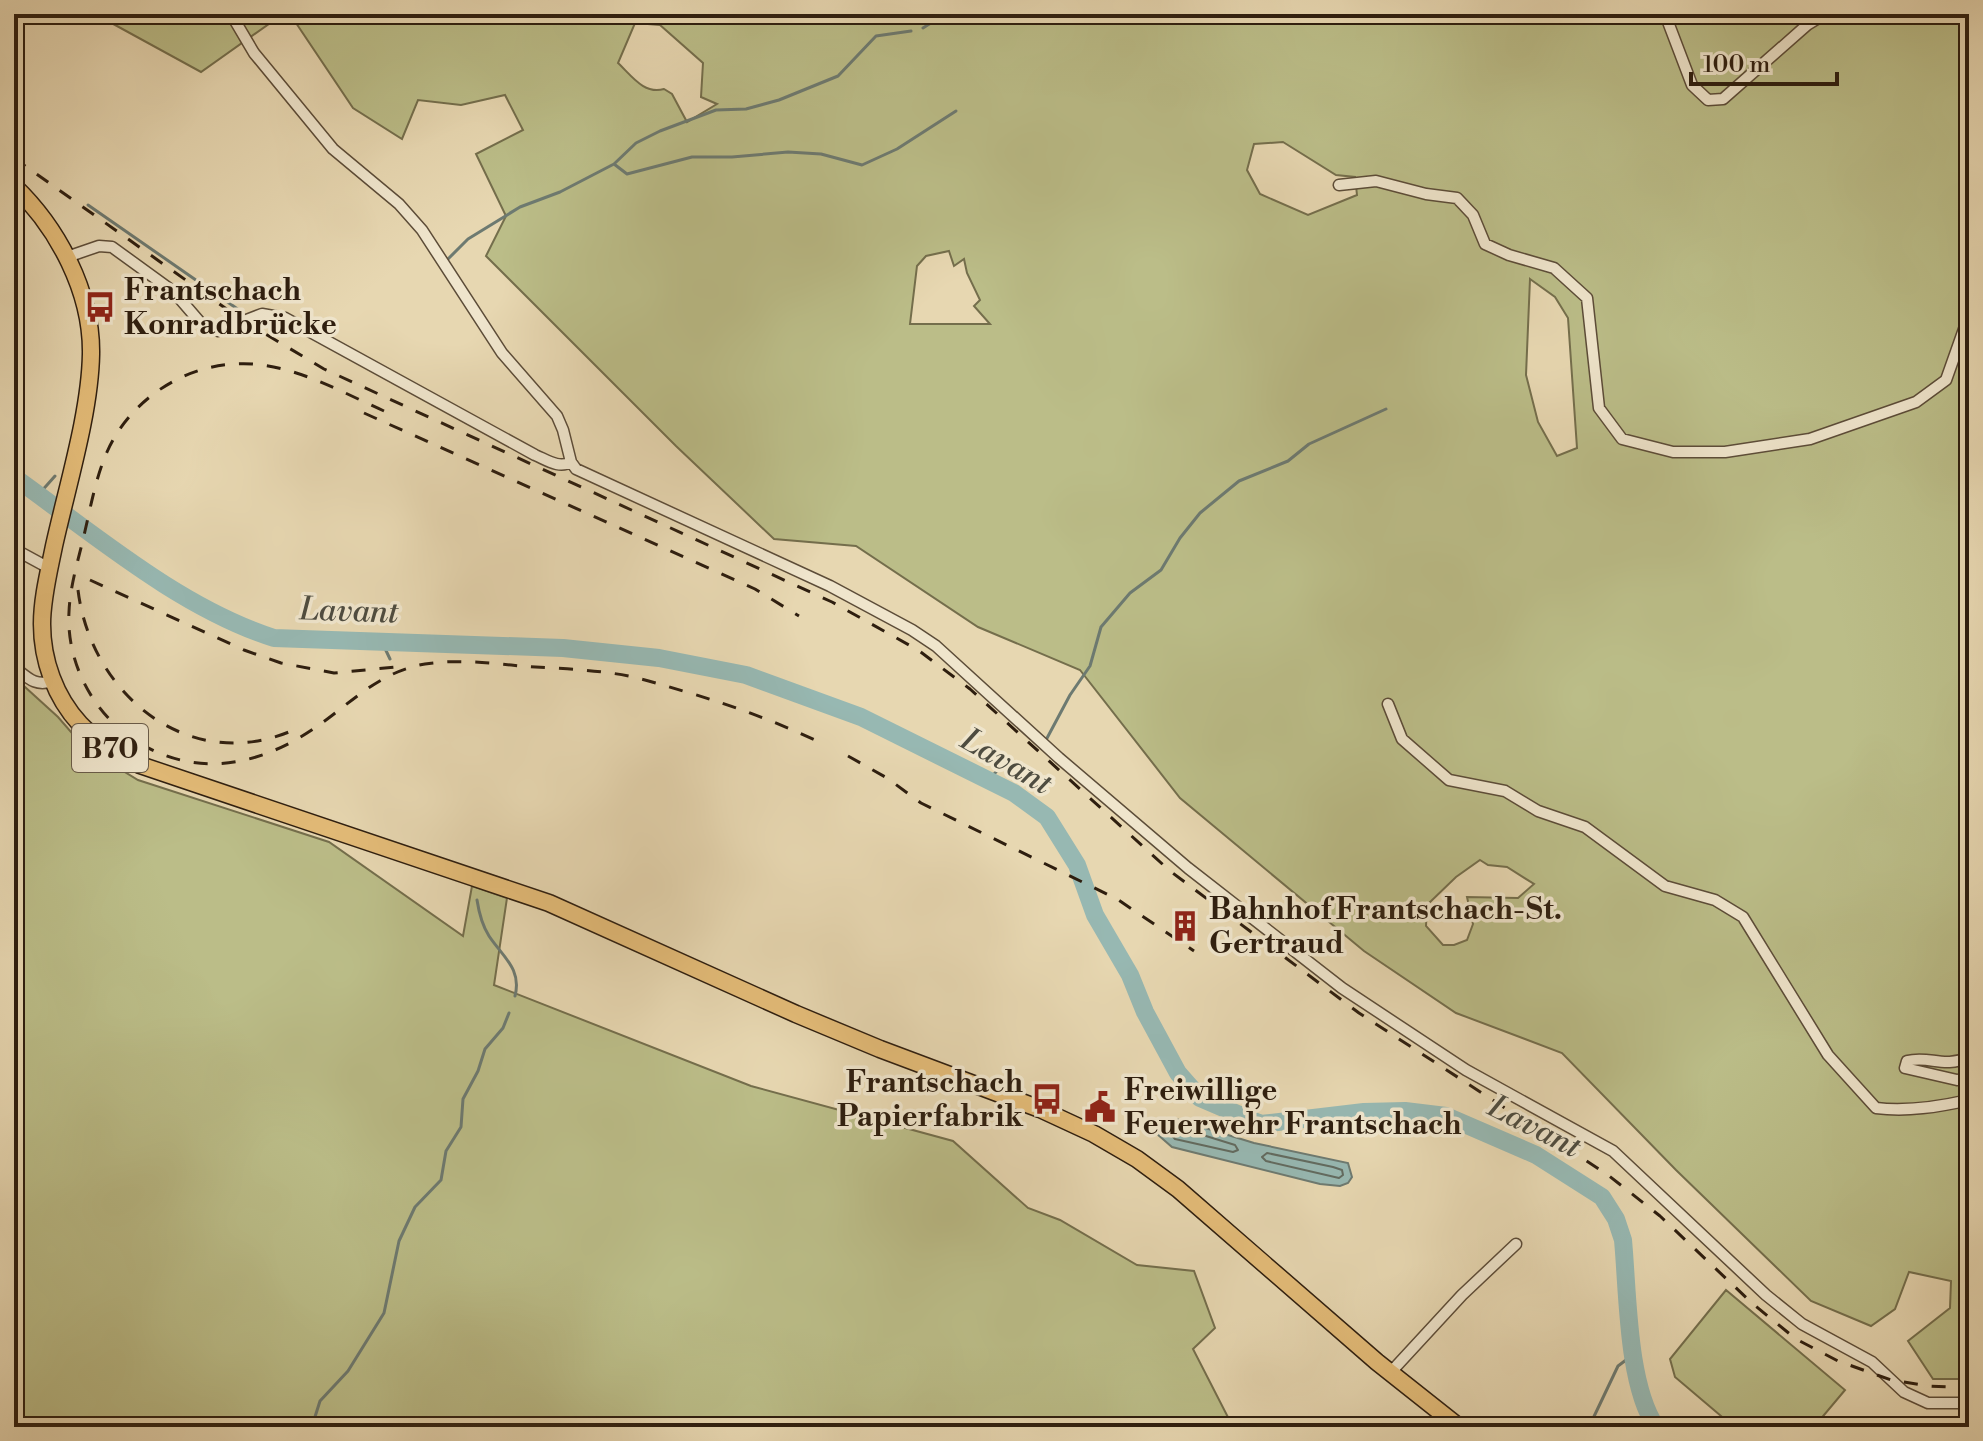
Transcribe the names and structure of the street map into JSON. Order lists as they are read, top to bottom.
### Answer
{
  "streets": {
    "main road": ["B70"]
  },
  "water": ["Lavant"],
  "places": {
    "bus stop": ["Frantschach Konradbrücke", "Frantschach Papierfabrik"],
    "building": ["Bahnhof Frantschach-St. Gertraud"],
    "public building": ["Freiwillige Feuerwehr Frantschach"]
  },
  "scale_bar": "100 m"
}
